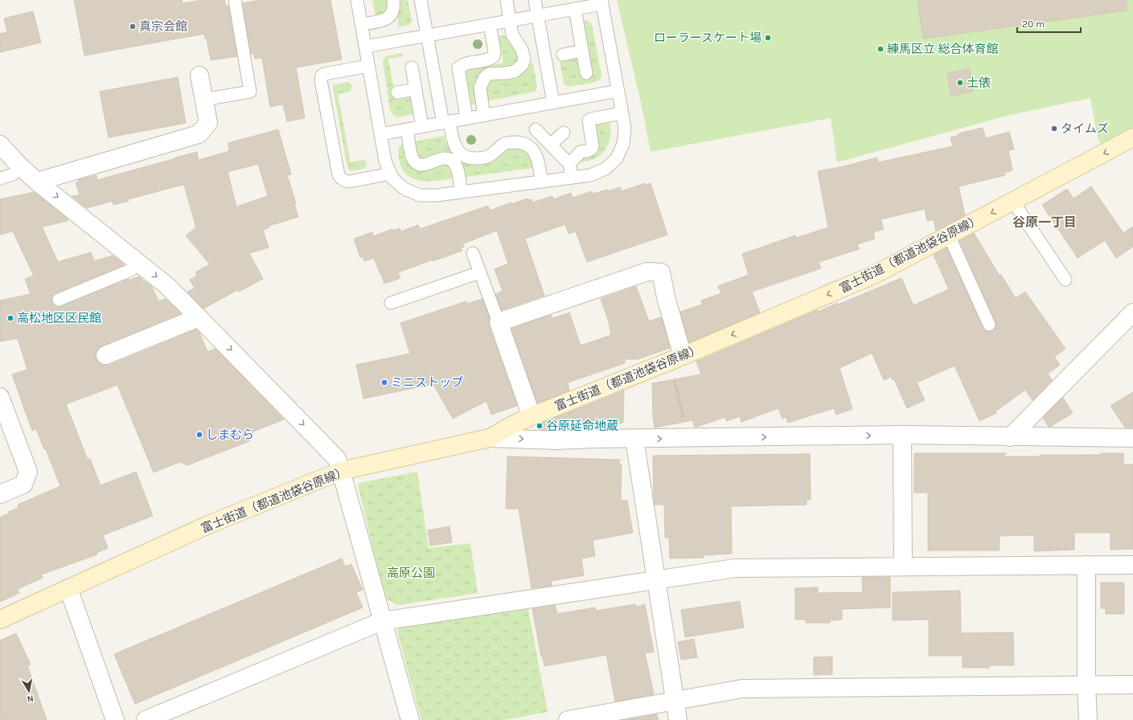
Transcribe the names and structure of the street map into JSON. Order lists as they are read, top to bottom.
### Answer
{
  "streets": {
    "main road": ["富士街道（都道池袋谷原線）"]
  },
  "one_way": ["富士街道（都道池袋谷原線）"],
  "districts": ["谷原一丁目"],
  "parks": ["高原公園"],
  "places": [
    "真宗会館",
    "ローラースケート場",
    "練馬区立 総合体育館",
    "土俵",
    "タイムズ",
    "高松地区区民館",
    "ミニストップ",
    "谷原延命地蔵",
    "しまむら"
  ],
  "scale_bar": "20 m",
  "north": "bottom"
}
